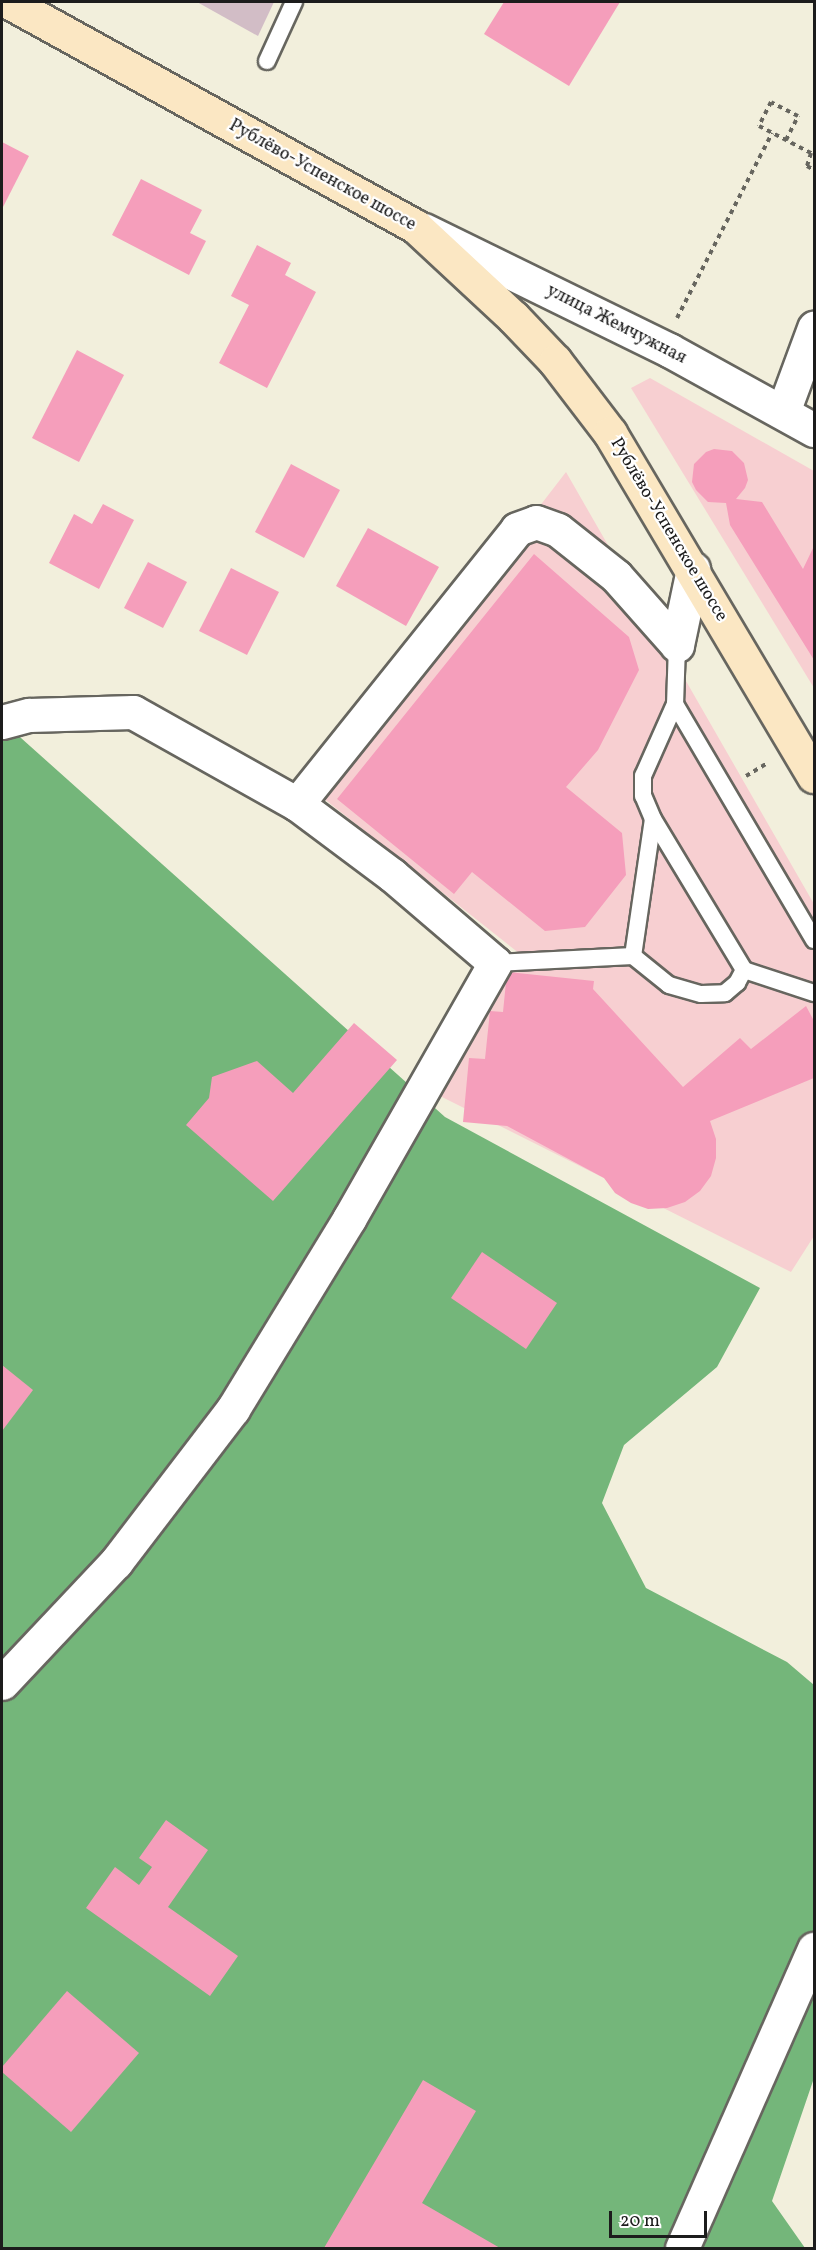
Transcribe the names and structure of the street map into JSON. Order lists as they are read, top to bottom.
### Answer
{
  "streets": {
    "main road": ["Рублёво-Успенское шоссе"],
    "street": ["улица Жемчужная"]
  },
  "crossings": [
    ["Рублёво-Успенское шоссе", "улица Жемчужная"]
  ],
  "scale_bar": "20 m"
}
